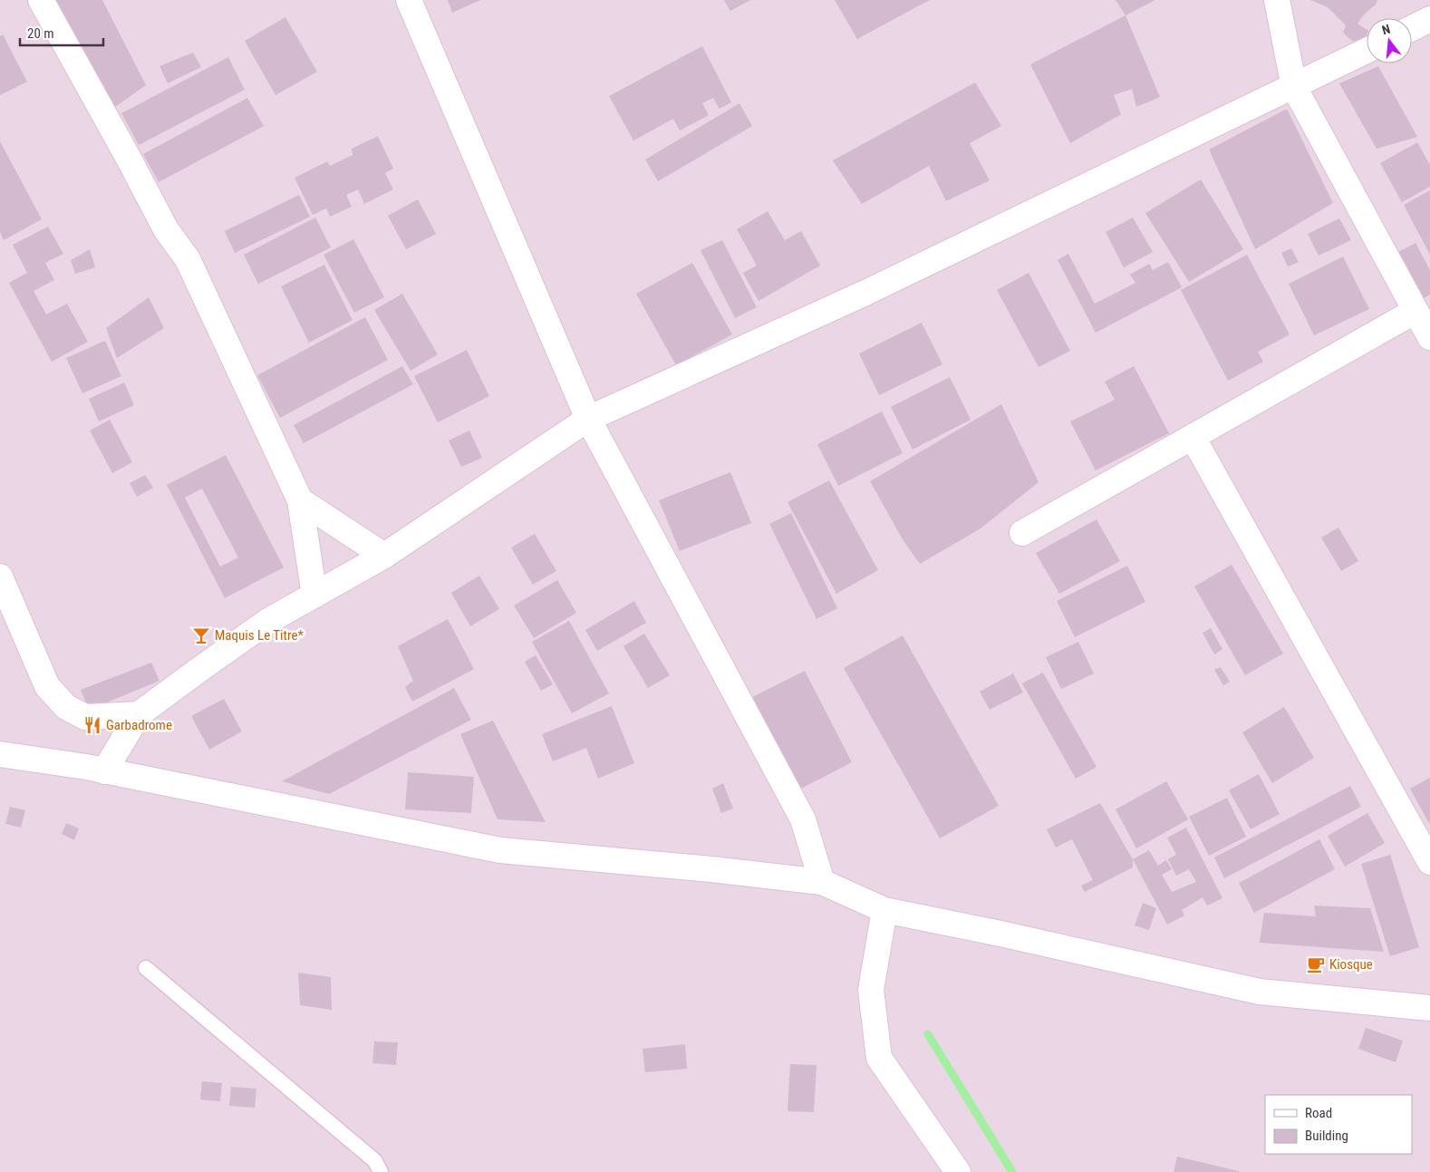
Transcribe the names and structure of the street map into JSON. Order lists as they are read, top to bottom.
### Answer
{
  "places": {
    "bar": ["Maquis Le Titre*"],
    "restaurant": ["Garbadrome"],
    "cafe": ["Kiosque"]
  },
  "legend": ["Road", "Building"],
  "scale_bar": "20 m",
  "north": "top"
}
